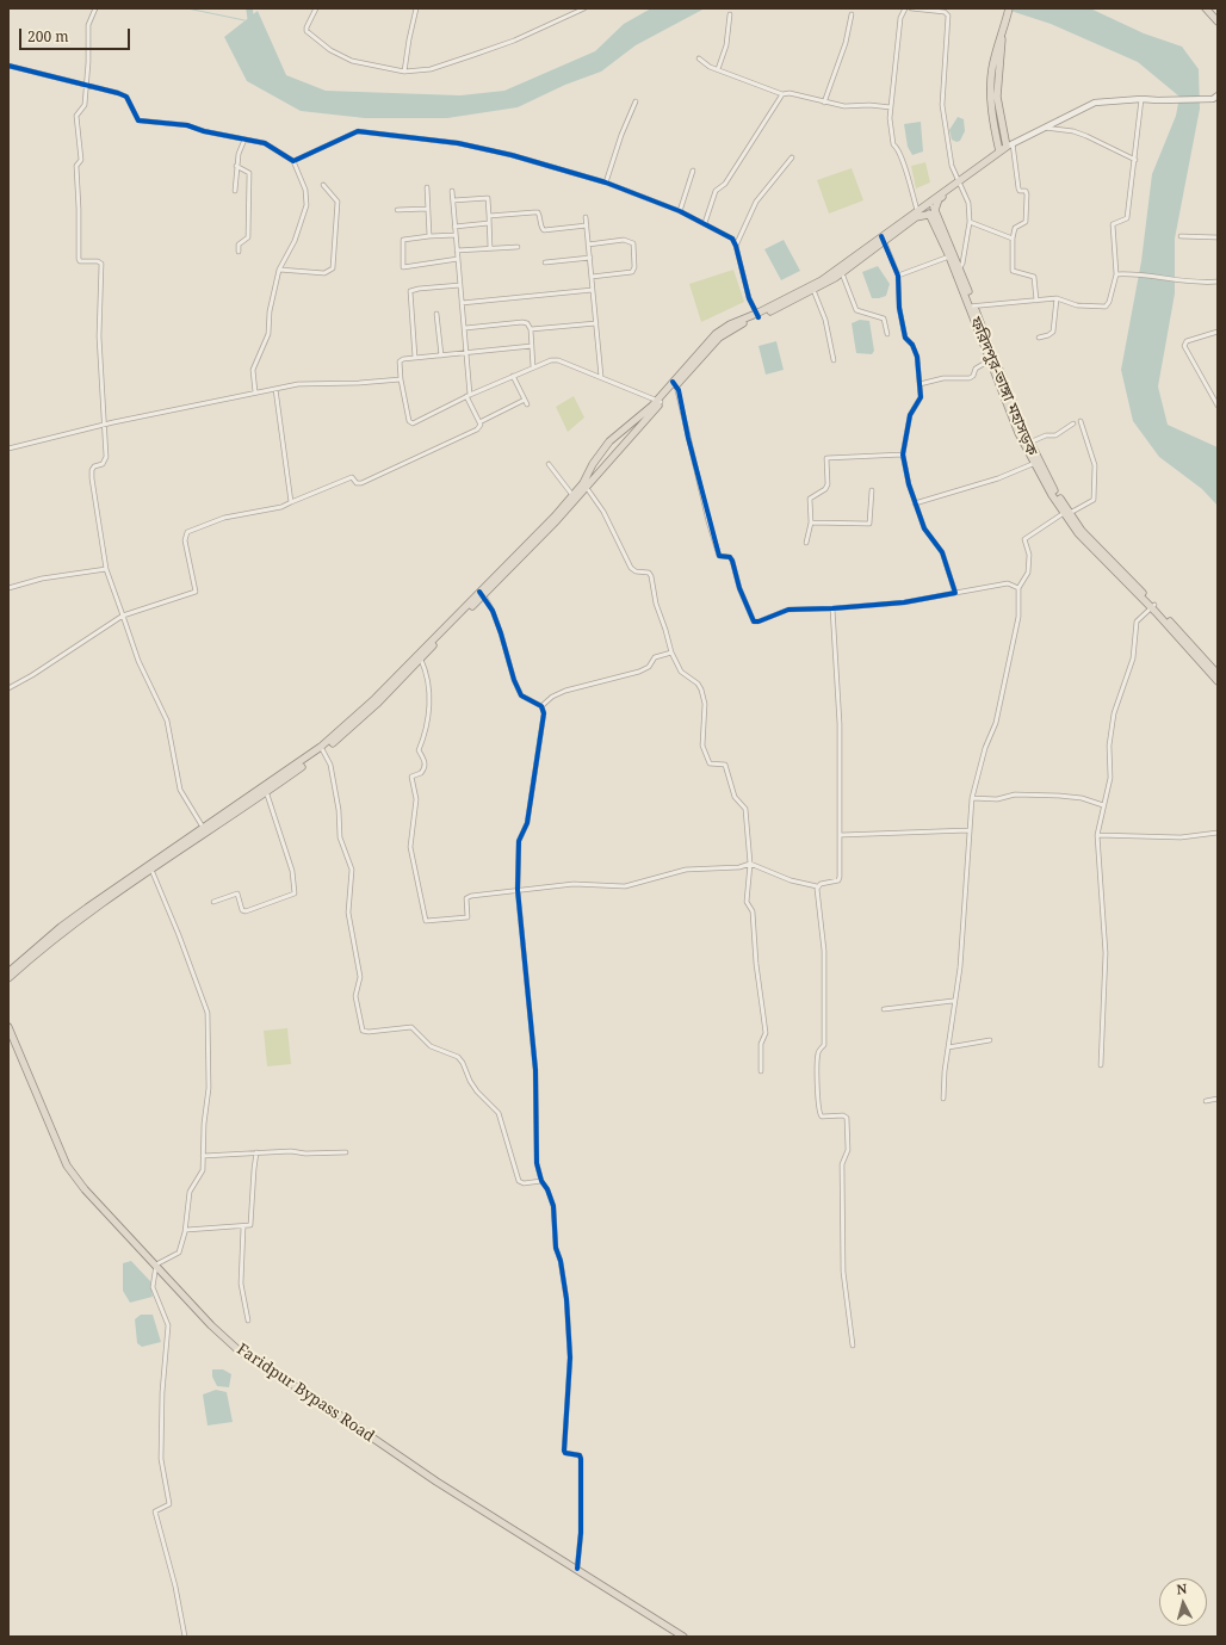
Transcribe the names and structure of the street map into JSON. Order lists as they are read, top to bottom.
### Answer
{
  "streets": {
    "highway": ["ফরিদপুর-ভাঙ্গা মহাসড়ক", "Faridpur Bypass Road"]
  },
  "scale_bar": "200 m",
  "north": "top"
}
